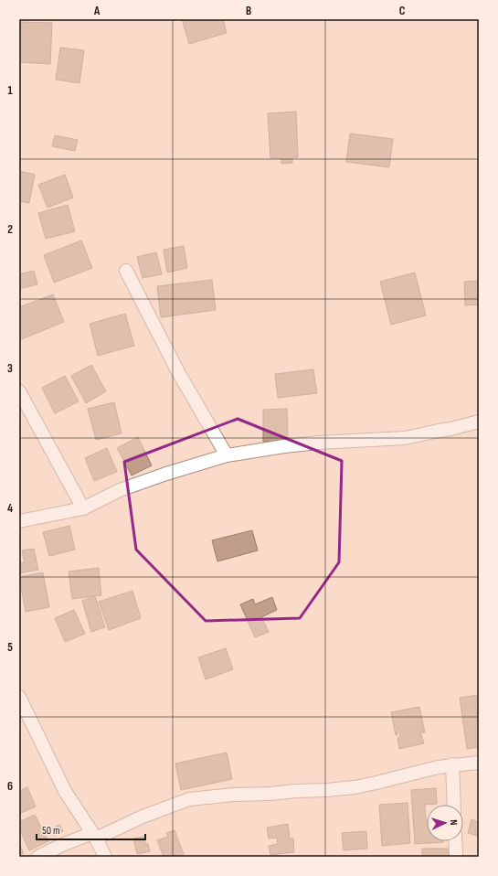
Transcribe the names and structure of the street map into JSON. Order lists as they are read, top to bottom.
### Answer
{
  "scale_bar": "50 m",
  "north": "right",
  "grid": {
    "columns": ["A", "B", "C"],
    "rows": [
      "1",
      "2",
      "3",
      "4",
      "5",
      "6"
    ]
  }
}
